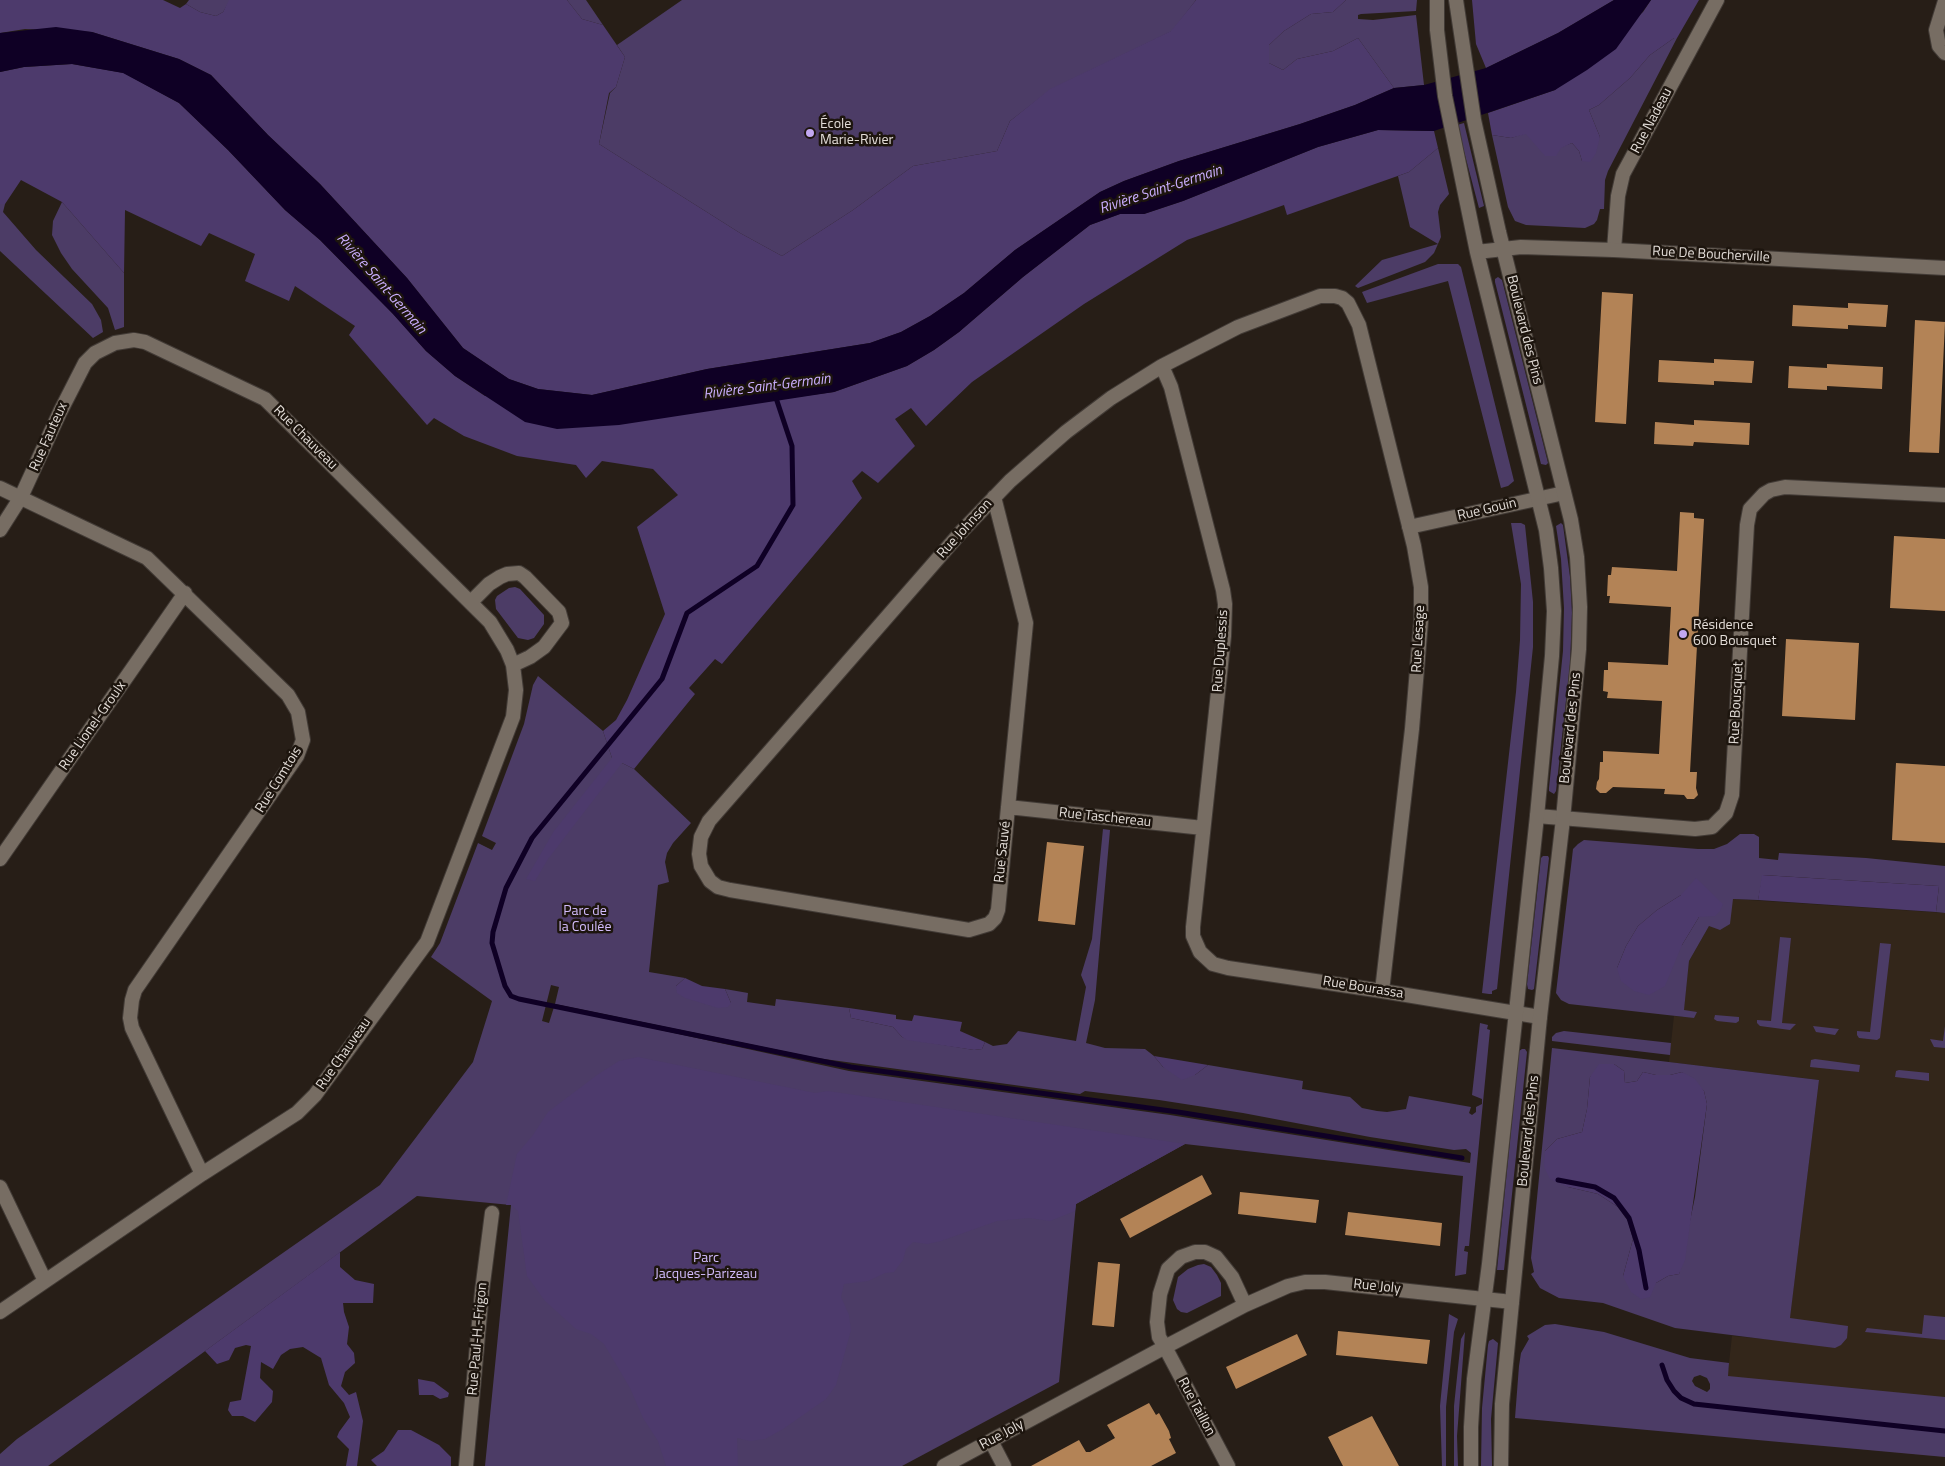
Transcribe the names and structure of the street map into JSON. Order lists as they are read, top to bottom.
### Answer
{
  "streets": {
    "street": [
      "Rue Nadeau",
      "Rue De Boucherville",
      "Boulevard des Pins",
      "Rue Fauteux",
      "Rue Chauveau",
      "Rue Gouin",
      "Rue Johnson",
      "Rue Lesage",
      "Rue Duplessis",
      "Rue Bousquet",
      "Rue Lionel-Groulx",
      "Rue Comtois",
      "Rue Taschereau",
      "Rue Sauvé",
      "Rue Bourassa",
      "Rue Joly",
      "Rue Paul-H.-Frigon",
      "Rue Taillon"
    ]
  },
  "crossings": [
    ["Rue Nadeau", "Rue De Boucherville"],
    ["Rue De Boucherville", "Boulevard des Pins"],
    ["Boulevard des Pins", "Rue Gouin"],
    ["Boulevard des Pins", "Rue Bousquet"],
    ["Boulevard des Pins", "Rue Bourassa"],
    ["Boulevard des Pins", "Rue Joly"],
    ["Rue Fauteux", "Rue Chauveau"],
    ["Rue Fauteux", "Rue Comtois"],
    ["Rue Chauveau", "Rue Comtois"],
    ["Rue Gouin", "Rue Lesage"],
    ["Rue Johnson", "Rue Lesage"],
    ["Rue Johnson", "Rue Duplessis"],
    ["Rue Johnson", "Rue Sauvé"],
    ["Rue Lesage", "Rue Bourassa"],
    ["Rue Duplessis", "Rue Taschereau"],
    ["Rue Duplessis", "Rue Bourassa"],
    ["Rue Lionel-Groulx", "Rue Comtois"],
    ["Rue Taschereau", "Rue Sauvé"],
    ["Rue Joly", "Rue Taillon"]
  ],
  "water": ["Rivière Saint-Germain"],
  "parks": ["Parc de la Coulée", "Parc Jacques-Parizeau"],
  "places": ["École Marie-Rivier", "Résidence 600 Bousquet"]
}
